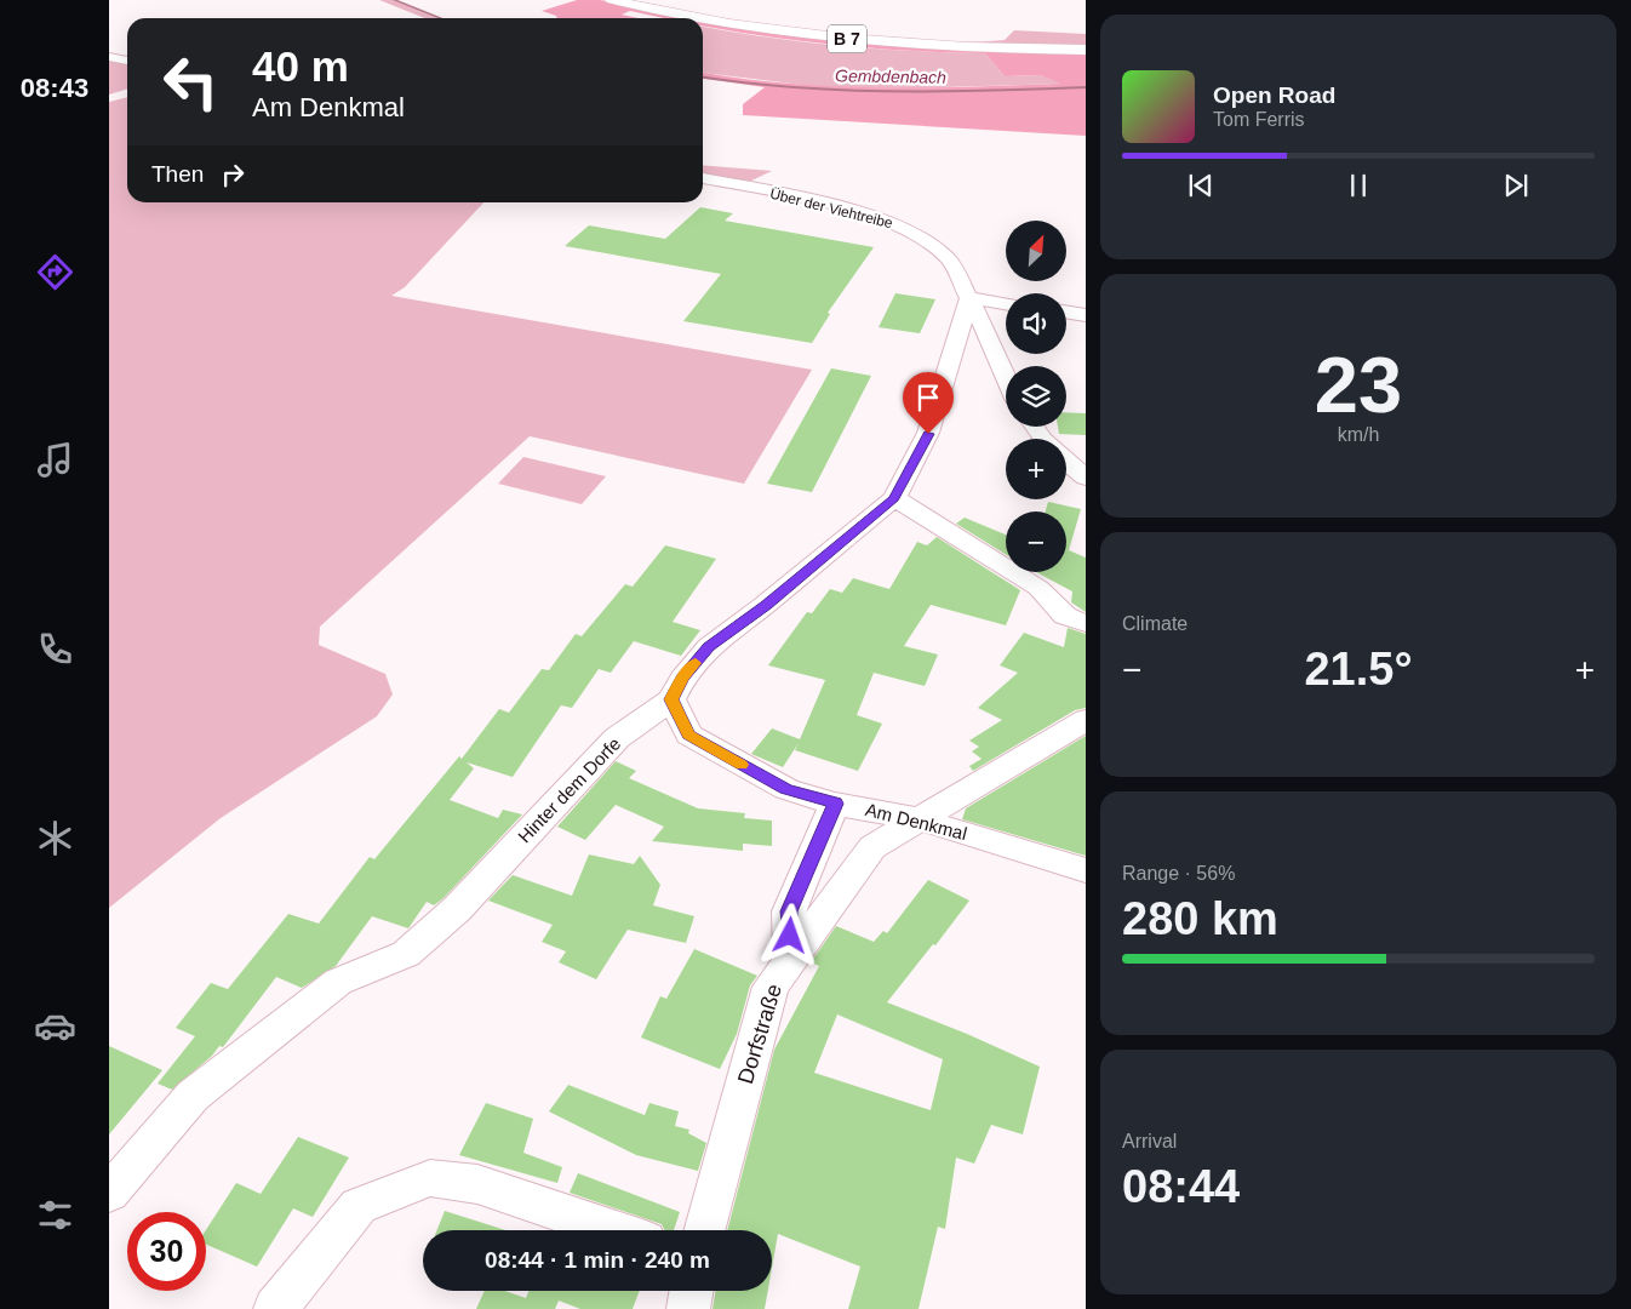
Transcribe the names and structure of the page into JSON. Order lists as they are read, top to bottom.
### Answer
{
  "streets": {
    "main road": ["B 7"],
    "street": [
      "Über der Viehtreibe",
      "Hinter dem Dorfe",
      "Am Denkmal",
      "Dorfstraße"
    ]
  },
  "crossings": [
    ["Über der Viehtreibe", "Hinter dem Dorfe"],
    ["Hinter dem Dorfe", "Am Denkmal"],
    ["Am Denkmal", "Dorfstraße"]
  ],
  "water": ["Gembdenbach"],
  "north": "top right",
  "page": {
    "tabs": "08:43",
    "turn": ["40 m", "Am Denkmal"],
    "song": ["Open Road", "Tom Ferris"],
    "then": "Then",
    "map_buttons": ["+", "−"],
    "tile": [
      ["23", "km/h"],
      "Climate",
      ["Range · 56%", "280 km"],
      ["Arrival", "08:44"]
    ],
    "heat": ["−", "21.5°", "+"],
    "limit": "30",
    "trip": "08:44 · 1 min · 240 m"
  }
}
